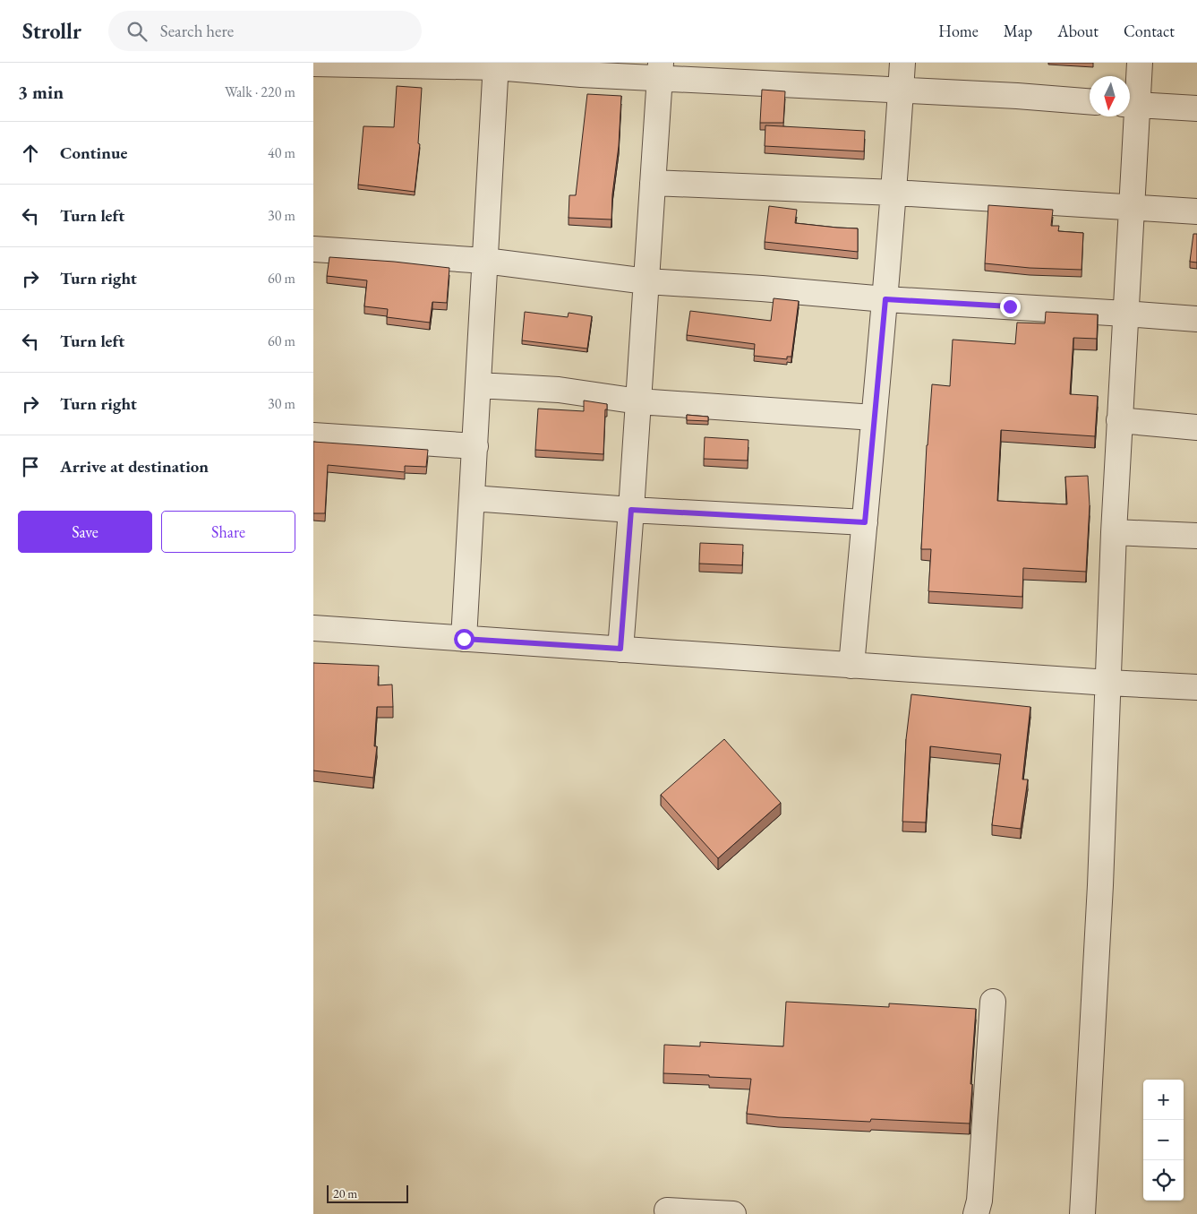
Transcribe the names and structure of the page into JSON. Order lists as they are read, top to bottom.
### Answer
{
  "scale_bar": "20 m",
  "north": "bottom",
  "page": {
    "header": "Strollr",
    "search": "Search here",
    "nav": [
      "Home",
      "Map",
      "About",
      "Contact"
    ],
    "heading": ["3 min", "Walk · 220 m"],
    "list": [
      ["Continue", "40 m"],
      ["Turn left", "30 m"],
      ["Turn right", "60 m"],
      ["Turn left", "60 m"],
      ["Turn right", "30 m"],
      "Arrive at destination"
    ],
    "buttons": ["Save", "Share"],
    "map_buttons": ["+", "−"],
    "scale": "20 m"
  }
}
